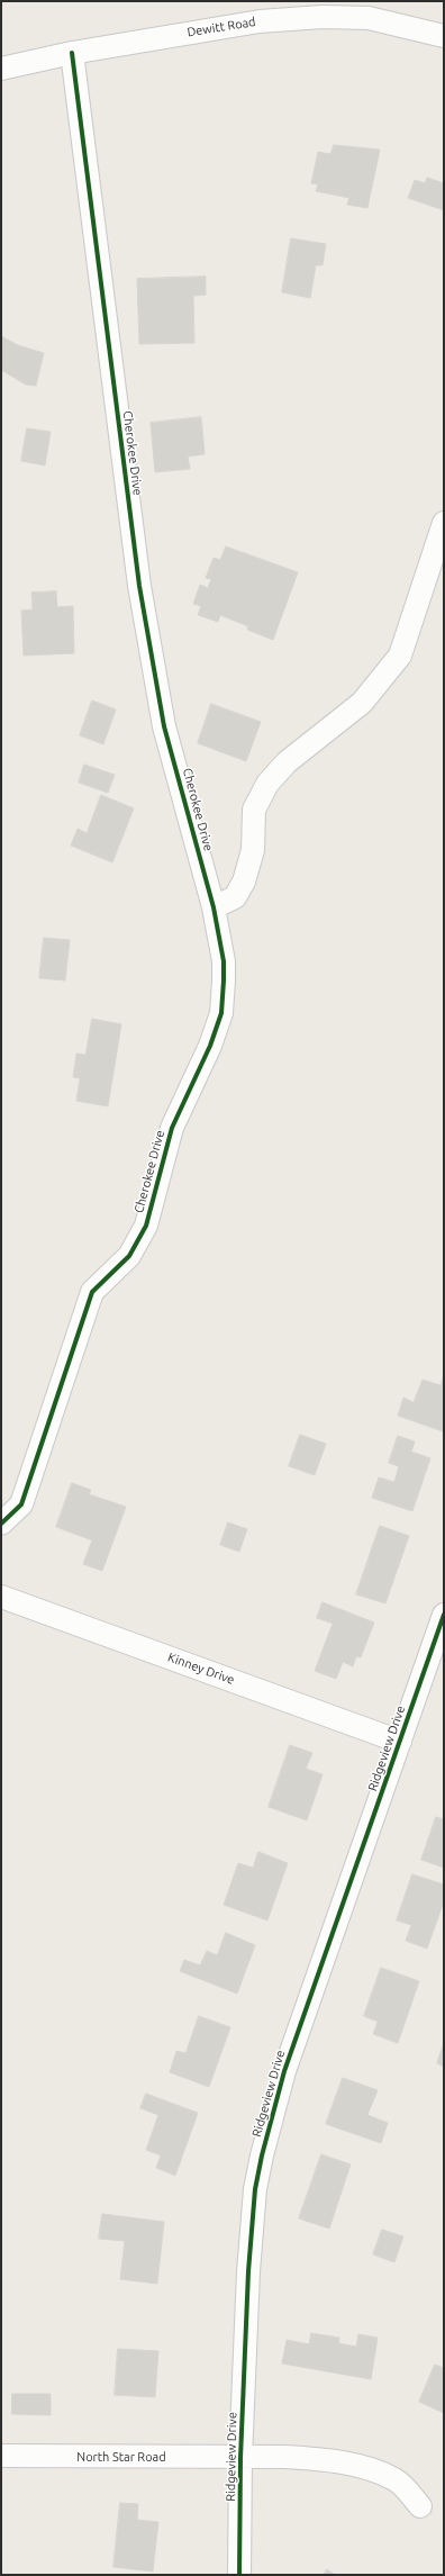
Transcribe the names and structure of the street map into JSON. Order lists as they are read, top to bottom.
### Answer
{
  "streets": {
    "street": [
      "Dewitt Road",
      "Cherokee Drive",
      "Kinney Drive",
      "Ridgeview Drive",
      "North Star Road"
    ]
  },
  "crossings": [
    ["Dewitt Road", "Cherokee Drive"],
    ["Kinney Drive", "Ridgeview Drive"],
    ["Ridgeview Drive", "North Star Road"]
  ]
}
